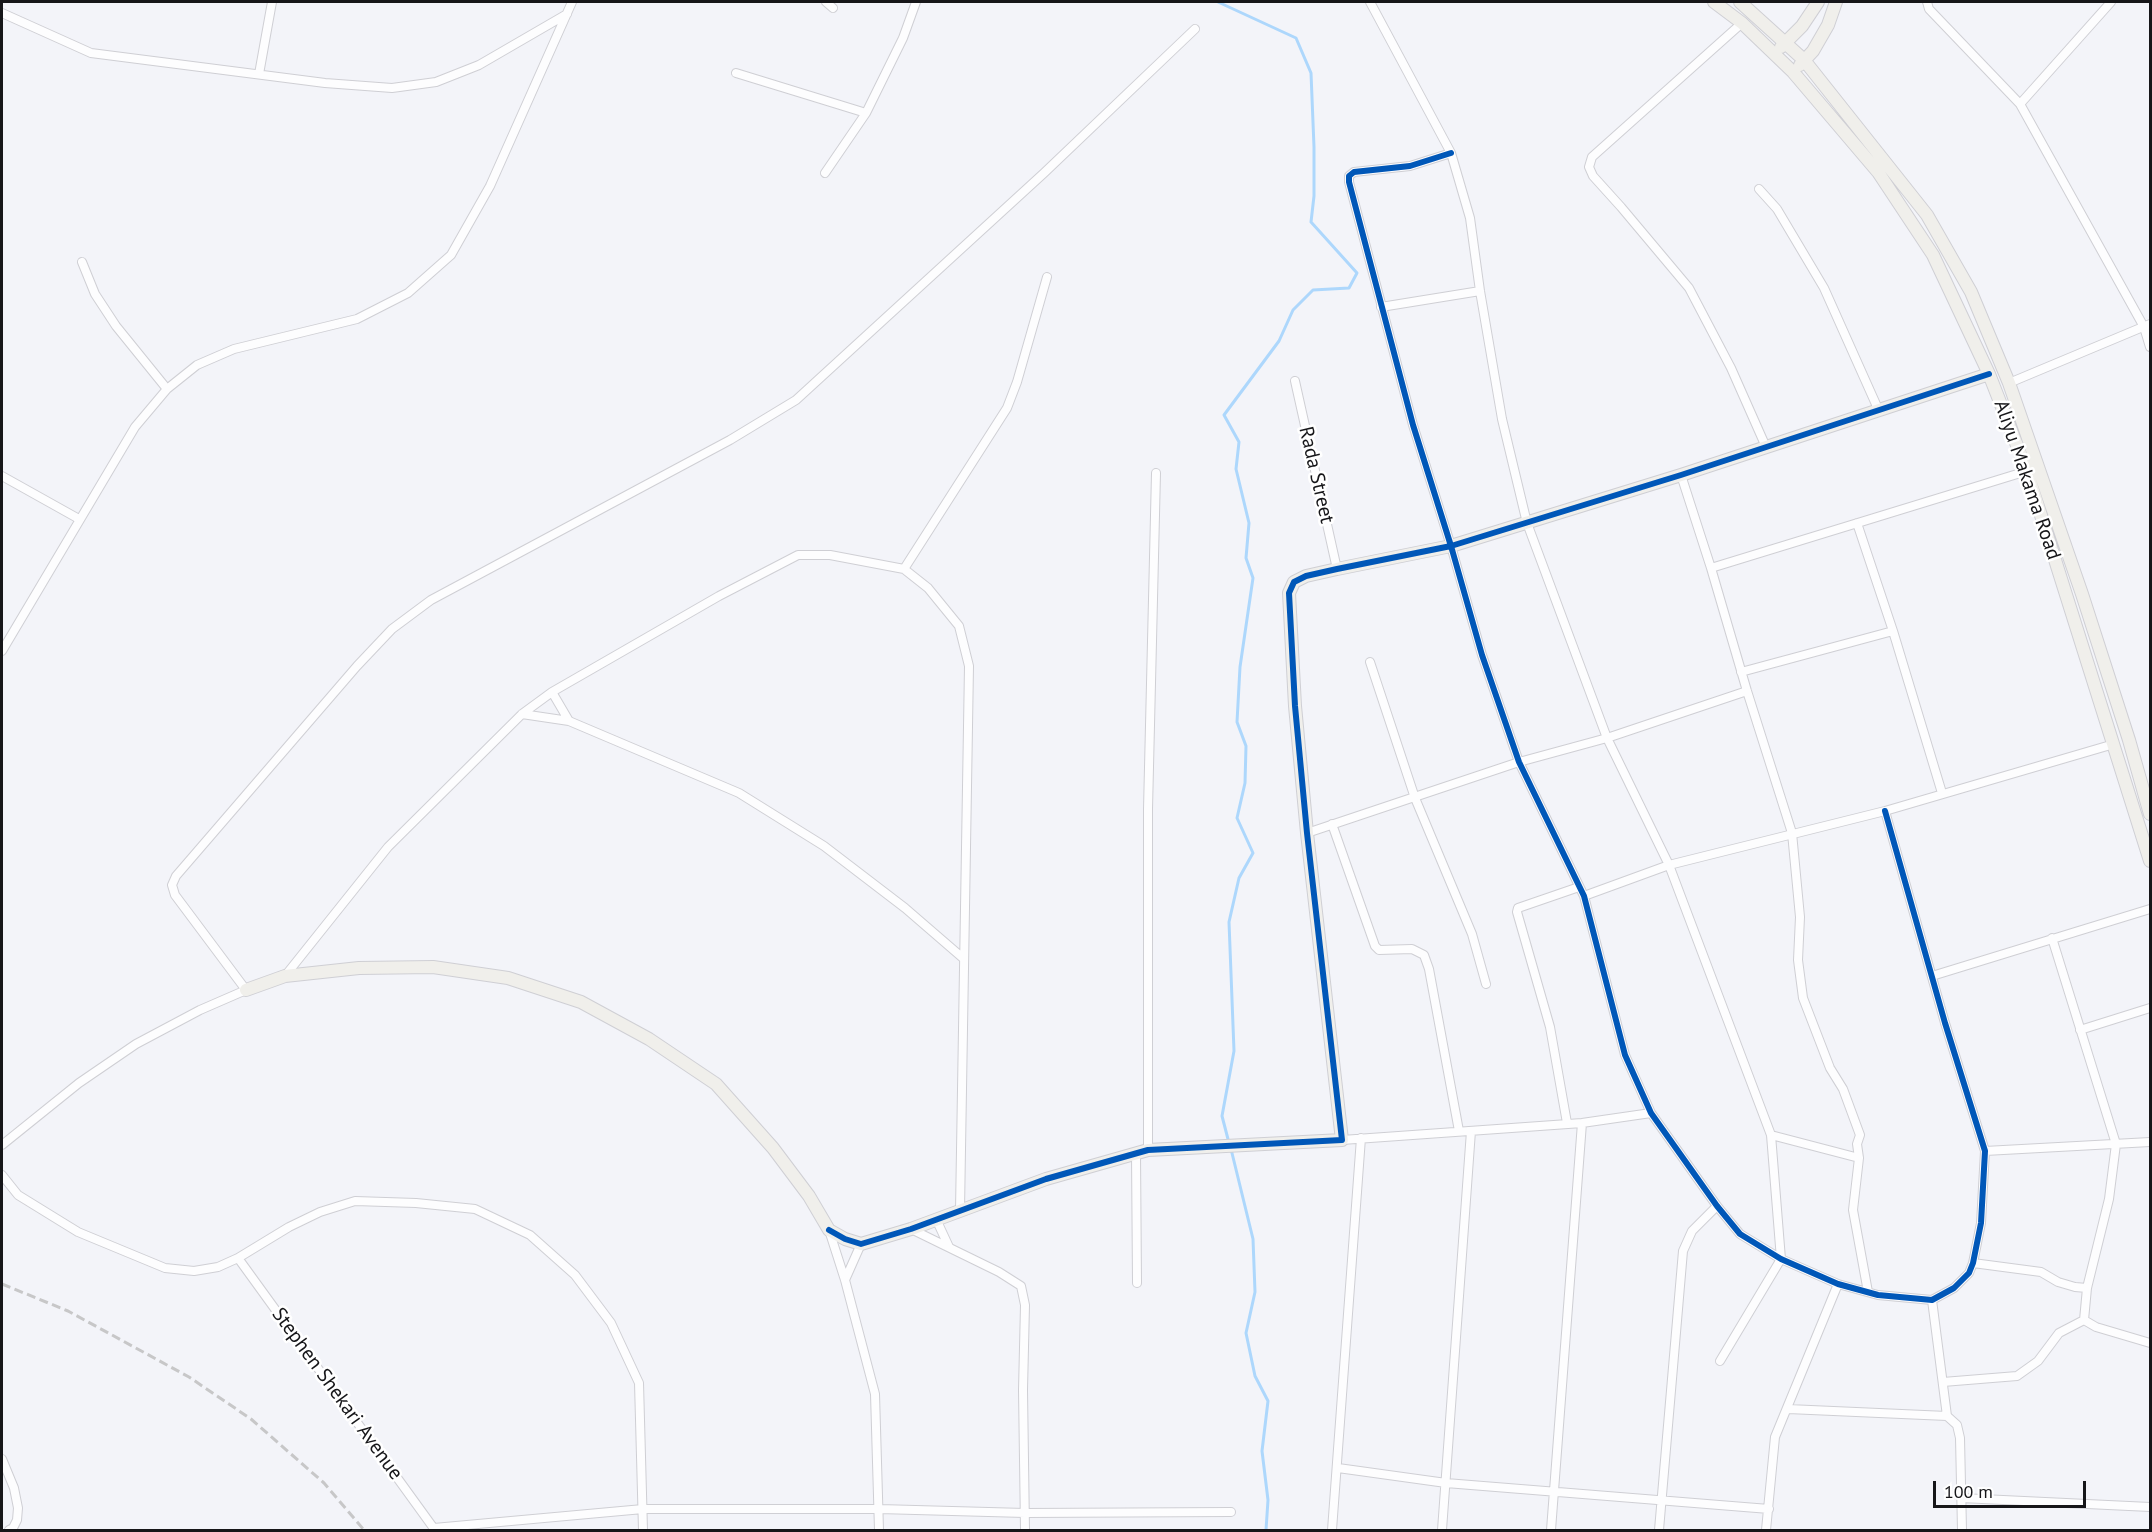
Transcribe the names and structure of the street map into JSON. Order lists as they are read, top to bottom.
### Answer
{
  "streets": {
    "street": ["Rada Street", "Aliyu Makama Road", "Stephen Shekari Avenue"]
  },
  "scale_bar": "100 m"
}
